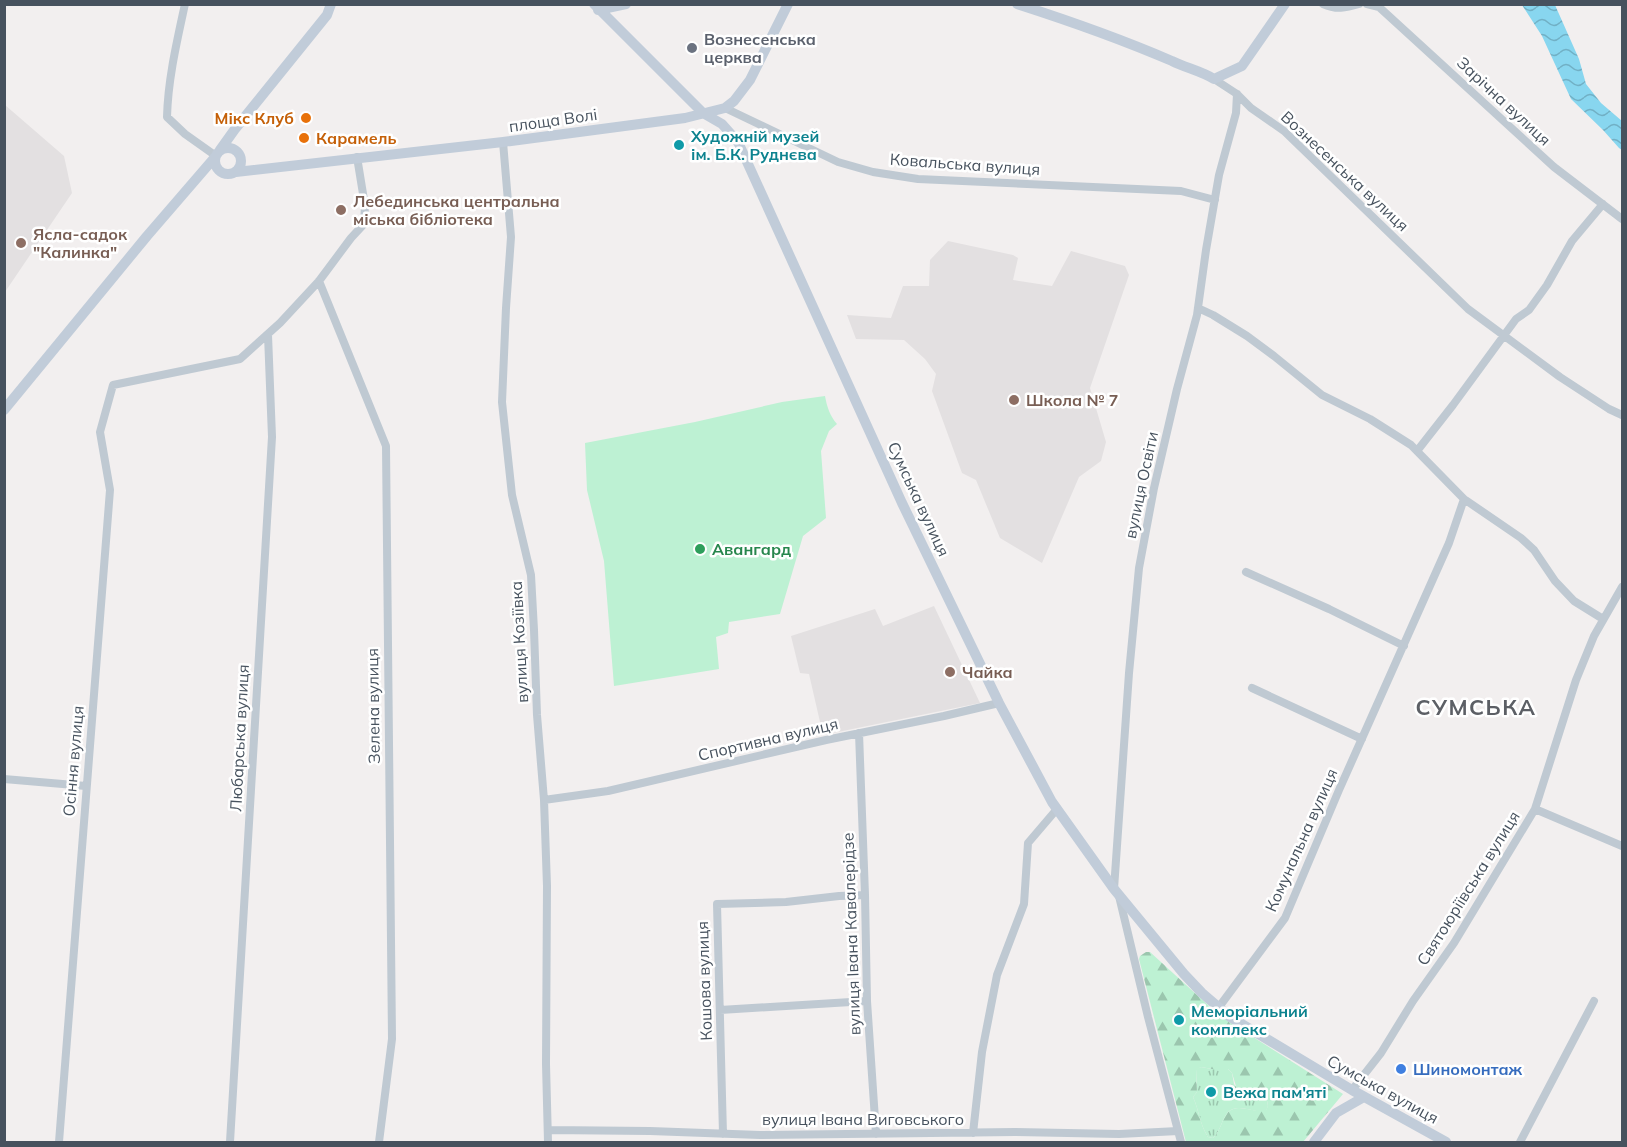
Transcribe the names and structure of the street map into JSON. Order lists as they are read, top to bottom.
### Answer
{
  "streets": {
    "main road": ["площа Волі", "Вознесенська вулиця", "Сумська вулиця"],
    "street": [
      "Зарічна вулиця",
      "Ковальська вулиця",
      "вулиця Освіти",
      "вулиця Козіївка",
      "Зелена вулиця",
      "Любарська вулиця",
      "Спортивна вулиця",
      "Осіння вулиця",
      "Комунальна вулиця",
      "Святоюріївська вулиця",
      "вулиця Івана Кавалерідзе",
      "Кошова вулиця",
      "вулиця Івана Виговського"
    ]
  },
  "crossings": [
    ["площа Волі", "Ковальська вулиця"],
    ["площа Волі", "Сумська вулиця"],
    ["площа Волі", "вулиця Козіївка"],
    ["Ковальська вулиця", "вулиця Освіти"],
    ["Вознесенська вулиця", "вулиця Освіти"],
    ["вулиця Освіти", "Сумська вулиця"],
    ["Сумська вулиця", "Спортивна вулиця"],
    ["Сумська вулиця", "Комунальна вулиця"],
    ["Сумська вулиця", "Святоюріївська вулиця"],
    ["Сумська вулиця", "вулиця Івана Виговського"],
    ["вулиця Козіївка", "Спортивна вулиця"],
    ["вулиця Козіївка", "вулиця Івана Виговського"],
    ["Любарська вулиця", "Осіння вулиця"],
    ["Спортивна вулиця", "вулиця Івана Кавалерідзе"],
    ["вулиця Івана Кавалерідзе", "Кошова вулиця"],
    ["вулиця Івана Кавалерідзе", "вулиця Івана Виговського"],
    ["Кошова вулиця", "вулиця Івана Виговського"]
  ],
  "districts": ["СУМСЬКА"],
  "places": [
    "Вознесенська церква",
    "Мікс Клуб",
    "Карамель",
    "Художній музей ім. Б.К. Руднєва",
    "Лебединська центральна міська бібліотека",
    "Ясла-садок \"Калинка\"",
    "Школа № 7",
    "Авангард",
    "Чайка",
    "Меморіальний комплекс",
    "Шиномонтаж",
    "Вежа пам'яті"
  ]
}
